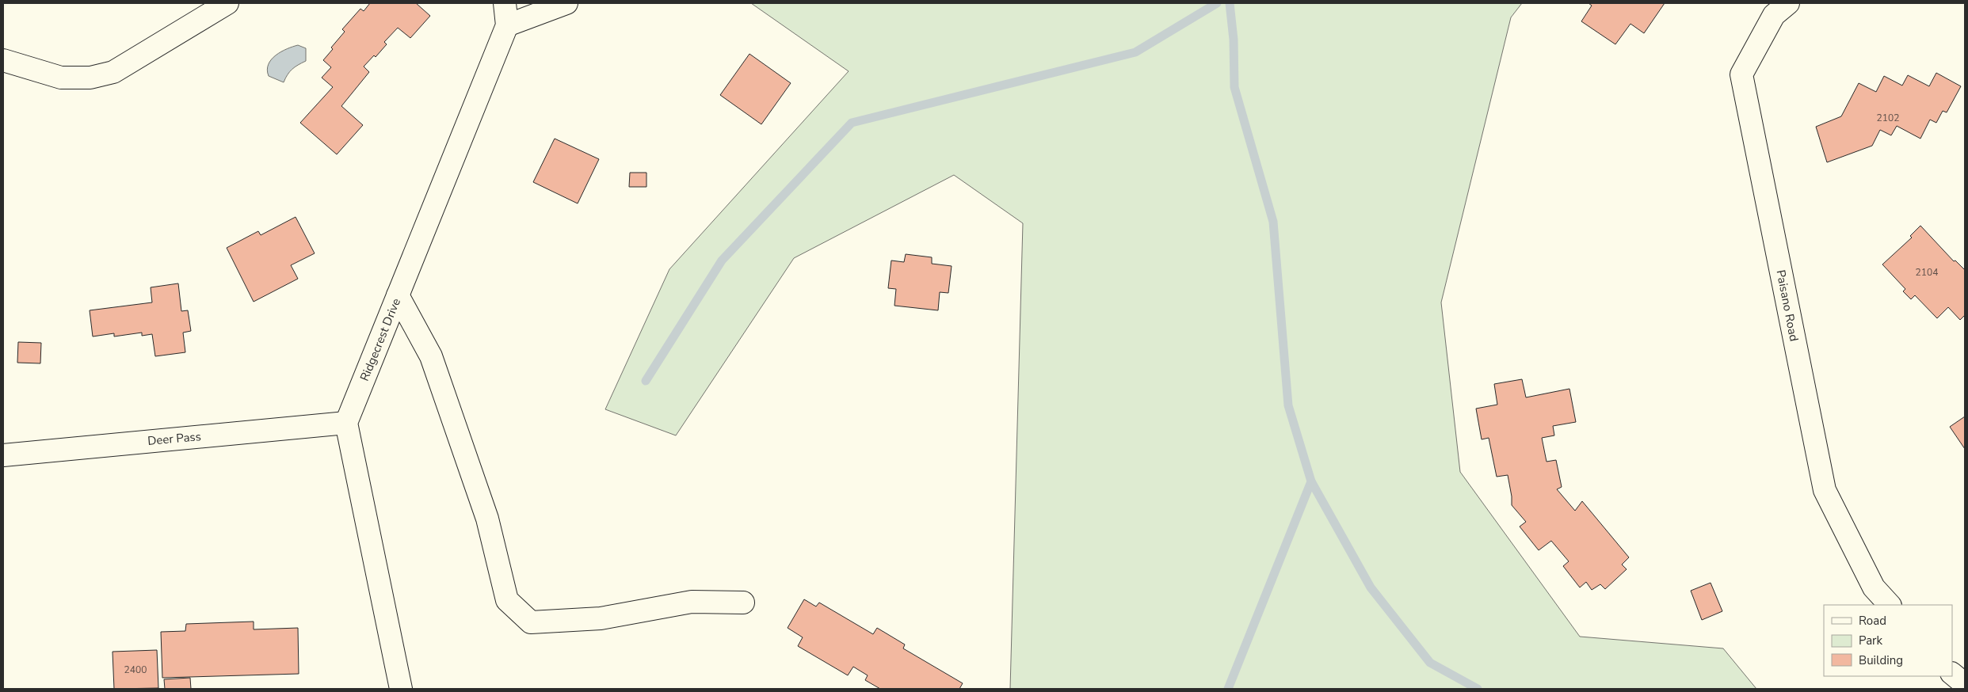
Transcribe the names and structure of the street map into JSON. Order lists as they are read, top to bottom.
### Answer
{
  "streets": {
    "street": ["Paisano Road", "Ridgecrest Drive", "Deer Pass"]
  },
  "crossings": [
    ["Ridgecrest Drive", "Deer Pass"]
  ],
  "house_numbers": ["2102", "2104", "2400"],
  "legend": ["Road", "Park", "Building"]
}
